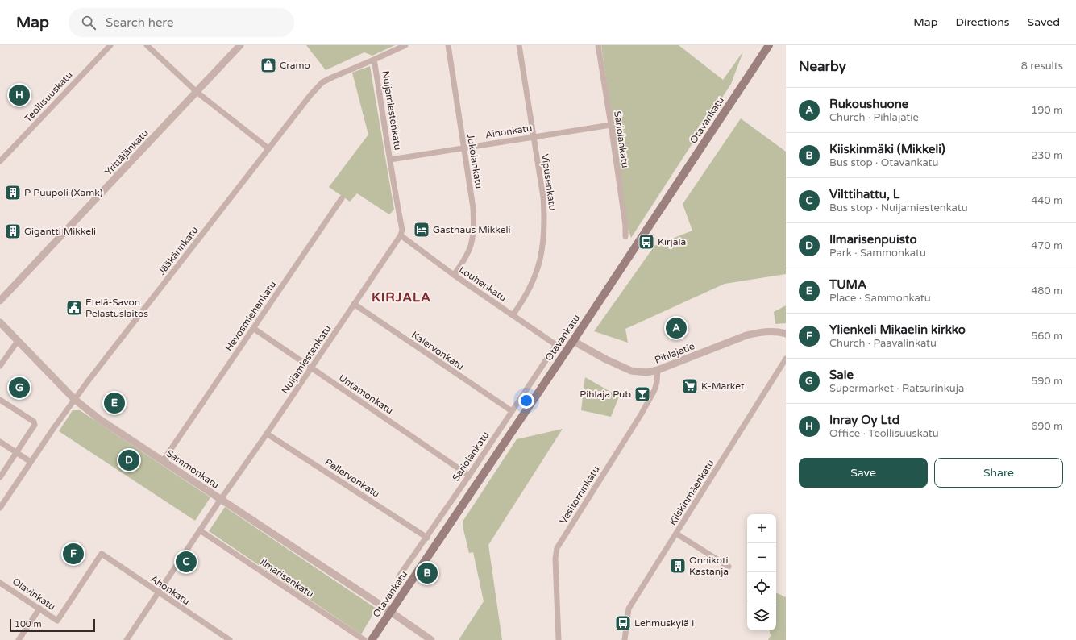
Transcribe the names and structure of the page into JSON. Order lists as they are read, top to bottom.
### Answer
{
  "streets": {
    "main road": ["Otavankatu"],
    "street": [
      "Teollisuuskatu",
      "Nuijamiestenkatu",
      "Ainonkatu",
      "Sariolankatu",
      "Yrittäjänkatu",
      "Jukolankatu",
      "Vipusenkatu",
      "Jääkärinkatu",
      "Louhenkatu",
      "Hevosmiehenkatu",
      "Kalervonkatu",
      "Pihlajatie",
      "Untamonkatu",
      "Sammonkatu",
      "Pellervonkatu",
      "Kiiskinmäenkatu",
      "Vesitorninkatu",
      "Ilmarisenkatu",
      "Ahonkatu",
      "Olavinkatu"
    ]
  },
  "crossings": [
    ["Nuijamiestenkatu", "Ainonkatu"],
    ["Nuijamiestenkatu", "Jääkärinkatu"],
    ["Nuijamiestenkatu", "Louhenkatu"],
    ["Nuijamiestenkatu", "Kalervonkatu"],
    ["Nuijamiestenkatu", "Untamonkatu"],
    ["Nuijamiestenkatu", "Sammonkatu"],
    ["Nuijamiestenkatu", "Pellervonkatu"],
    ["Nuijamiestenkatu", "Ilmarisenkatu"],
    ["Nuijamiestenkatu", "Ahonkatu"],
    ["Otavankatu", "Pihlajatie"],
    ["Otavankatu", "Sammonkatu"],
    ["Ainonkatu", "Sariolankatu"],
    ["Ainonkatu", "Jukolankatu"],
    ["Ainonkatu", "Vipusenkatu"],
    ["Sariolankatu", "Louhenkatu"],
    ["Sariolankatu", "Kalervonkatu"],
    ["Sariolankatu", "Untamonkatu"],
    ["Sariolankatu", "Pellervonkatu"],
    ["Jukolankatu", "Louhenkatu"],
    ["Vipusenkatu", "Louhenkatu"],
    ["Jääkärinkatu", "Sammonkatu"],
    ["Hevosmiehenkatu", "Untamonkatu"],
    ["Hevosmiehenkatu", "Sammonkatu"],
    ["Pihlajatie", "Vesitorninkatu"],
    ["Ahonkatu", "Olavinkatu"]
  ],
  "districts": ["KIRJALA"],
  "places": {
    "shop": ["Cramo"],
    "building": ["P Puupoli (Xamk)", "Gigantti Mikkeli", "Onnikoti Kastanja"],
    "hotel": ["Gasthaus Mikkeli"],
    "bus stop": ["Kirjala", "Lehmuskylä I"],
    "public building": ["Etelä-Savon Pelastuslaitos"],
    "supermarket": ["K-Market"],
    "bar": ["Pihlaja Pub"]
  },
  "scale_bar": "100 m",
  "page": {
    "header": "Map",
    "search": "Search here",
    "nav": ["Map", "Directions", "Saved"],
    "heading": ["Nearby", "8 results"],
    "pins": [
      "H",
      "A",
      "G",
      "E",
      "D",
      "F",
      "C",
      "B"
    ],
    "list": [
      {
        "mark": "A",
        "name": "Rukoushuone",
        "note": "Church · Pihlajatie",
        "value": "190 m"
      },
      {
        "mark": "B",
        "name": "Kiiskinmäki (Mikkeli)",
        "note": "Bus stop · Otavankatu",
        "value": "230 m"
      },
      {
        "mark": "C",
        "name": "Vilttihattu, L",
        "note": "Bus stop · Nuijamiestenkatu",
        "value": "440 m"
      },
      {
        "mark": "D",
        "name": "Ilmarisenpuisto",
        "note": "Park · Sammonkatu",
        "value": "470 m"
      },
      {
        "mark": "E",
        "name": "TUMA",
        "note": "Place · Sammonkatu",
        "value": "480 m"
      },
      {
        "mark": "F",
        "name": "Ylienkeli Mikaelin kirkko",
        "note": "Church · Paavalinkatu",
        "value": "560 m"
      },
      {
        "mark": "G",
        "name": "Sale",
        "note": "Supermarket · Ratsurinkuja",
        "value": "590 m"
      },
      {
        "mark": "H",
        "name": "Inray Oy Ltd",
        "note": "Office · Teollisuuskatu",
        "value": "690 m"
      }
    ],
    "buttons": ["Save", "Share"],
    "map_buttons": ["+", "−"],
    "scale": "100 m"
  }
}
